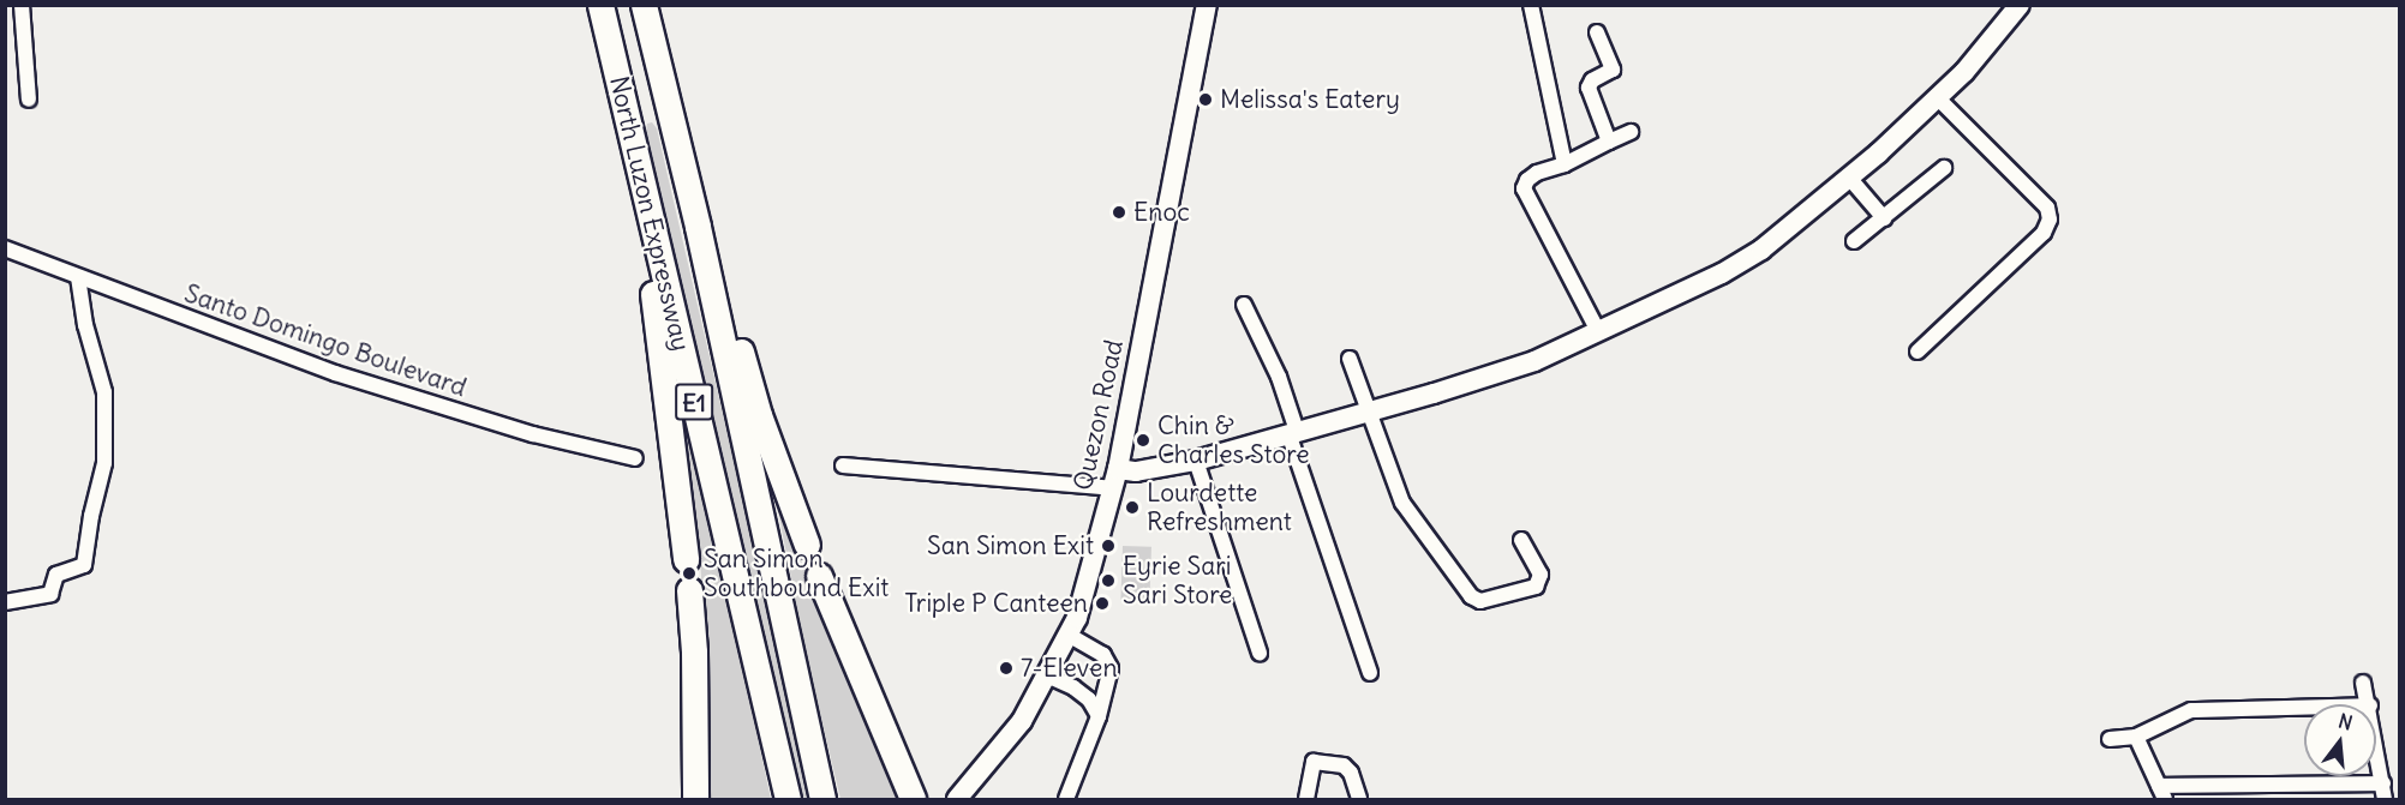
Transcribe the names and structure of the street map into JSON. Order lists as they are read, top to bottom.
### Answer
{
  "streets": {
    "highway": ["North Luzon Expressway", "E1"],
    "street": ["Santo Domingo Boulevard", "Quezon Road"]
  },
  "places": [
    "Melissa's Eatery",
    "Enoc",
    "Chin & Charles Store",
    "Lourdette Refreshment",
    "San Simon Exit",
    "San Simon Southbound Exit",
    "Eyrie Sari Sari Store",
    "Triple P Canteen",
    "7-Eleven"
  ],
  "north": "top"
}
